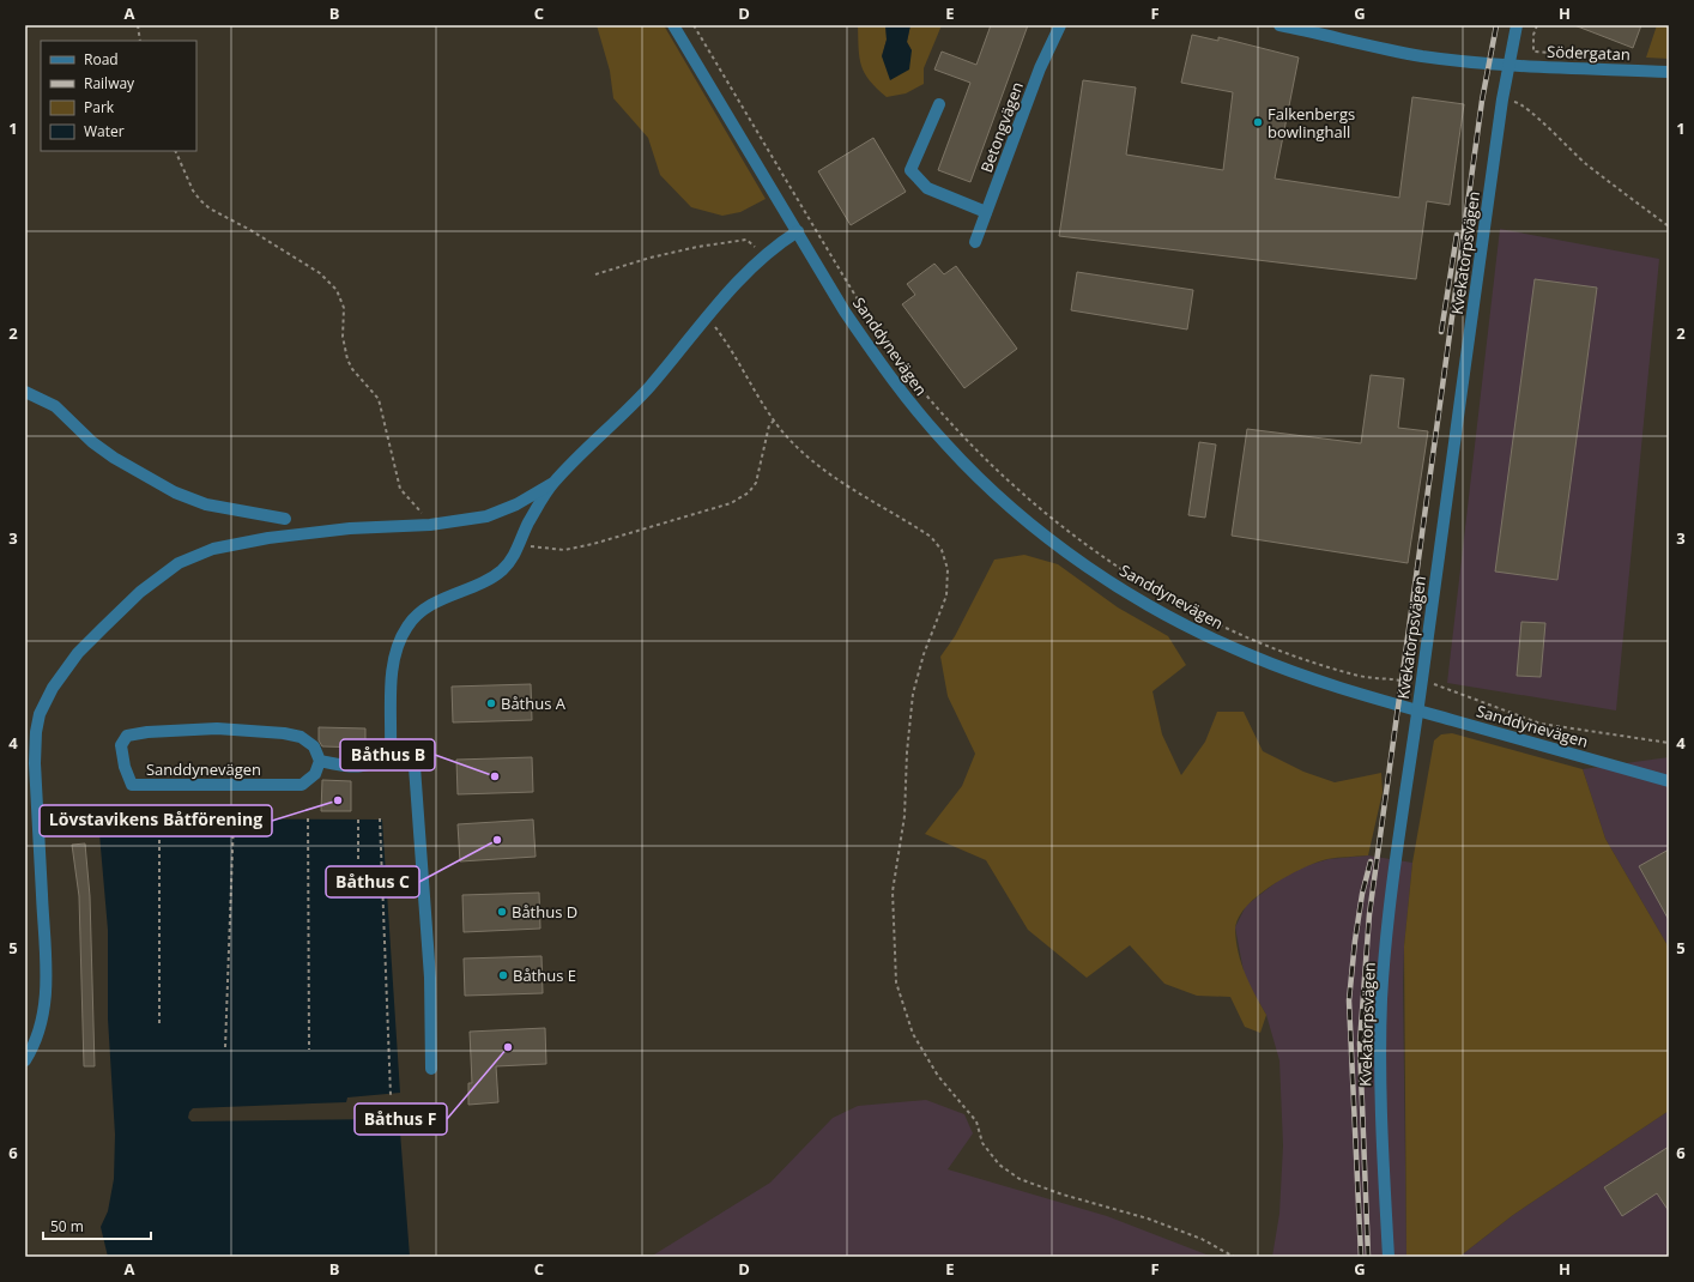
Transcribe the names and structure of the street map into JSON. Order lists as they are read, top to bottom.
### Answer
{
  "streets": {
    "street": [
      "Södergatan",
      "Betongvägen",
      "Kvekatorpsvägen",
      "Sanddynevägen"
    ]
  },
  "crossings": [
    ["Södergatan", "Kvekatorpsvägen"],
    ["Kvekatorpsvägen", "Sanddynevägen"]
  ],
  "places": [
    "Falkenbergs bowlinghall",
    "Båthus A",
    "Båthus B",
    "Lövstavikens Båtförening",
    "Båthus C",
    "Båthus D",
    "Båthus E",
    "Båthus F"
  ],
  "legend": [
    "Road",
    "Railway",
    "Park",
    "Water"
  ],
  "scale_bar": "50 m",
  "grid": {
    "columns": [
      "A",
      "B",
      "C",
      "D",
      "E",
      "F",
      "G",
      "H"
    ],
    "rows": [
      "1",
      "2",
      "3",
      "4",
      "5",
      "6"
    ]
  }
}
